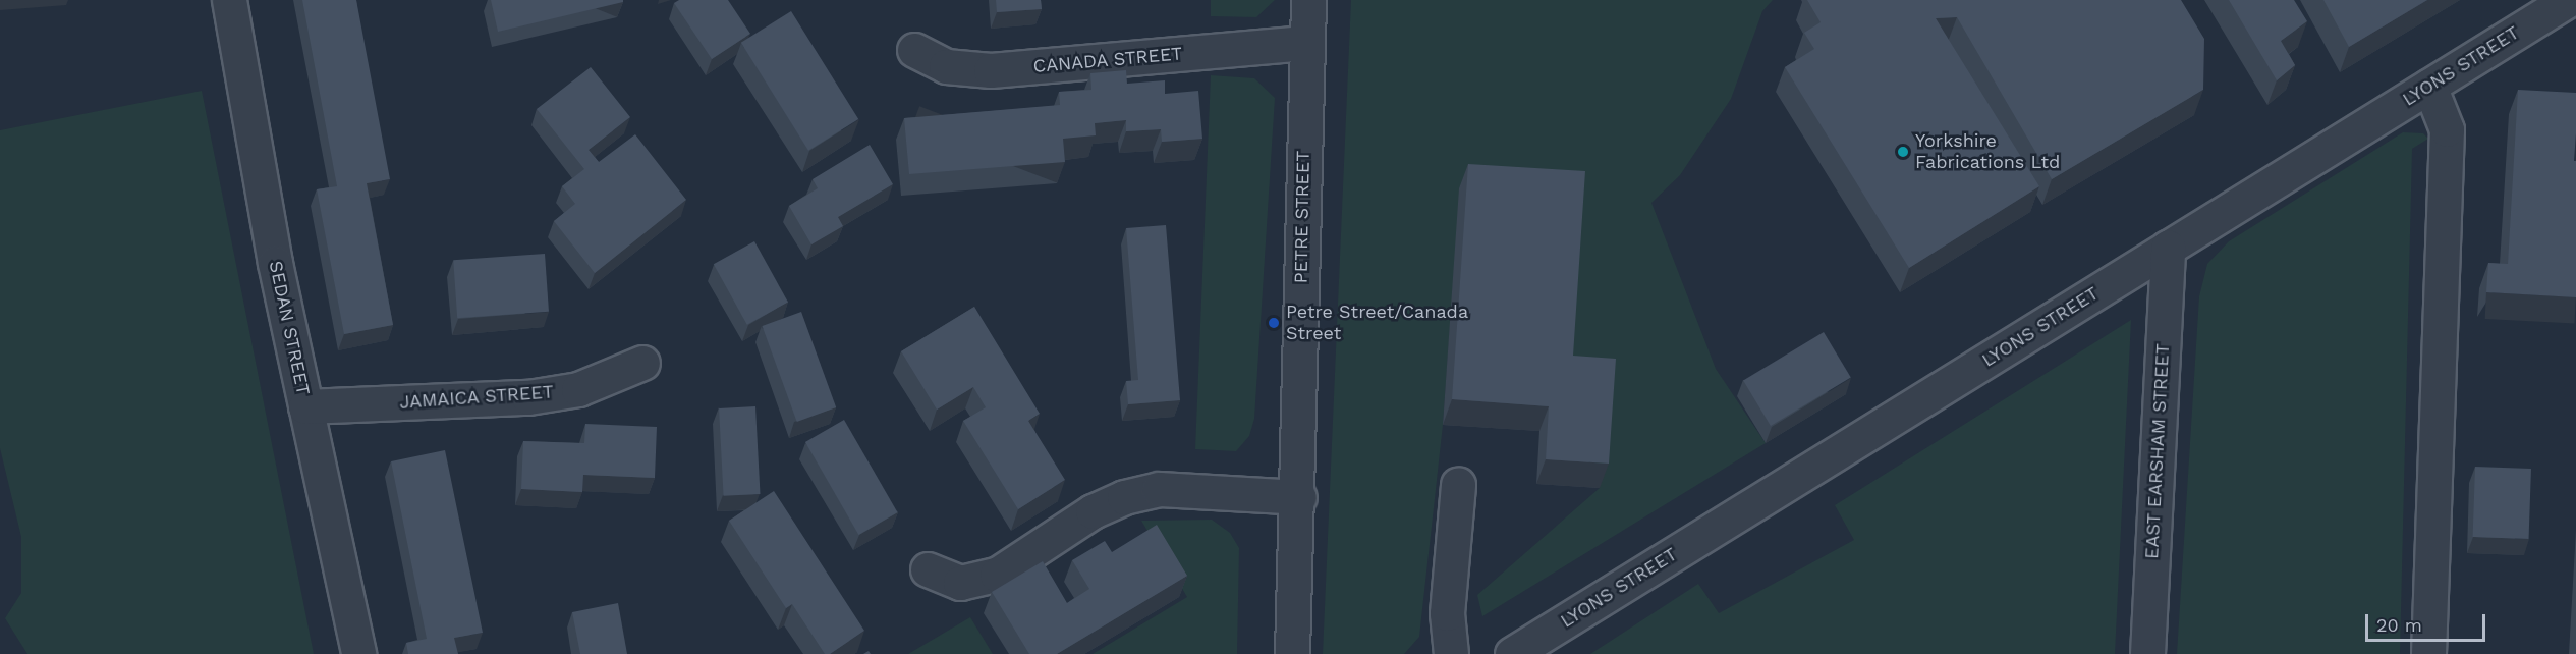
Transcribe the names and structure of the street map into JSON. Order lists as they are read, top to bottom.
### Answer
{
  "streets": {
    "street": [
      "CANADA STREET",
      "LYONS STREET",
      "PETRE STREET",
      "SEDAN STREET",
      "JAMAICA STREET",
      "EAST EARSHAM STREET"
    ]
  },
  "crossings": [
    ["CANADA STREET", "PETRE STREET"],
    ["LYONS STREET", "EAST EARSHAM STREET"],
    ["SEDAN STREET", "JAMAICA STREET"]
  ],
  "places": ["Yorkshire Fabrications Ltd", "Petre Street/Canada Street"],
  "scale_bar": "20 m"
}
